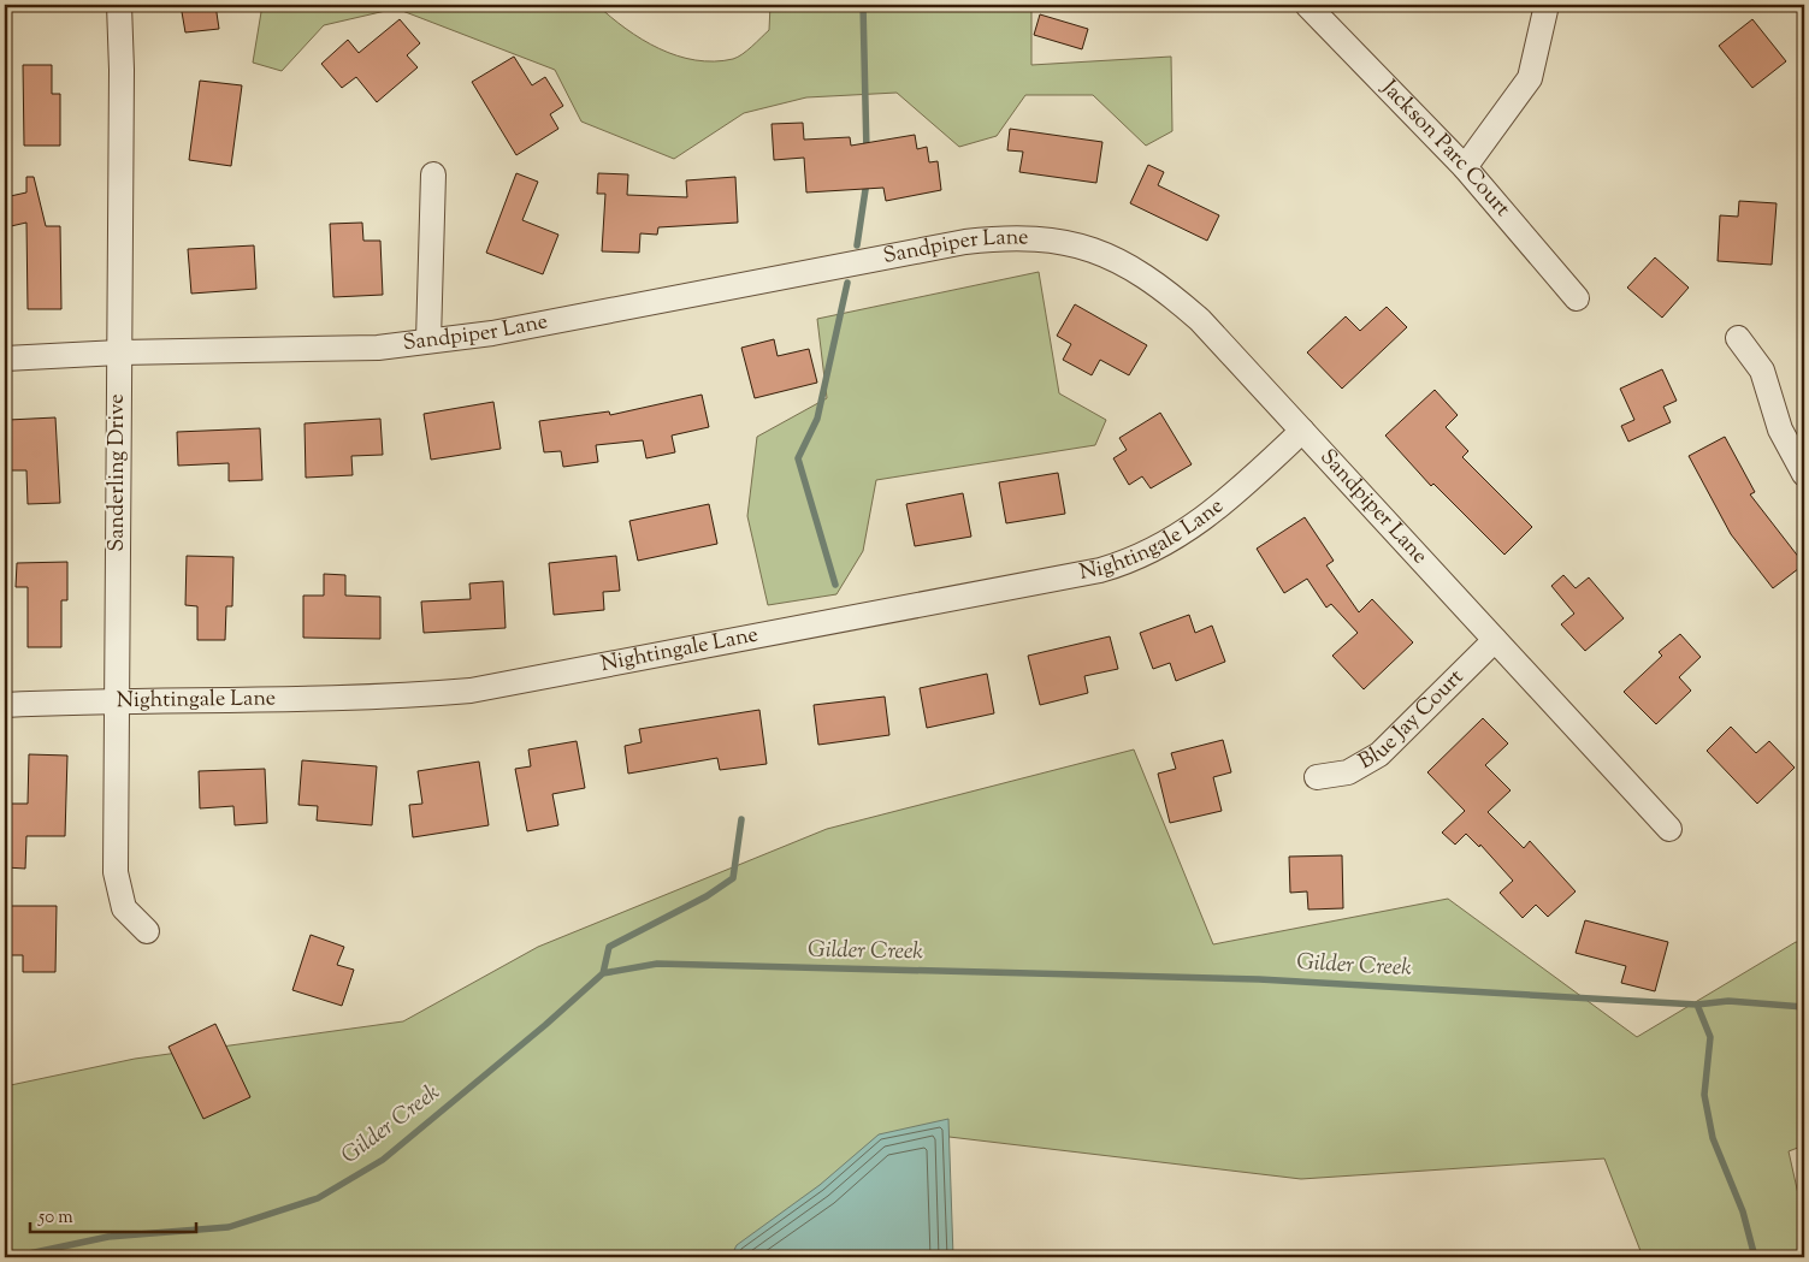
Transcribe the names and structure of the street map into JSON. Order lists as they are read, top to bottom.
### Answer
{
  "streets": {
    "street": [
      "Jackson Parc Court",
      "Sandpiper Lane",
      "Sanderling Drive",
      "Nightingale Lane",
      "Blue Jay Court"
    ]
  },
  "crossings": [
    ["Sandpiper Lane", "Sanderling Drive"],
    ["Sandpiper Lane", "Nightingale Lane"],
    ["Sandpiper Lane", "Blue Jay Court"],
    ["Sanderling Drive", "Nightingale Lane"]
  ],
  "water": ["Gilder Creek"],
  "scale_bar": "50 m"
}
